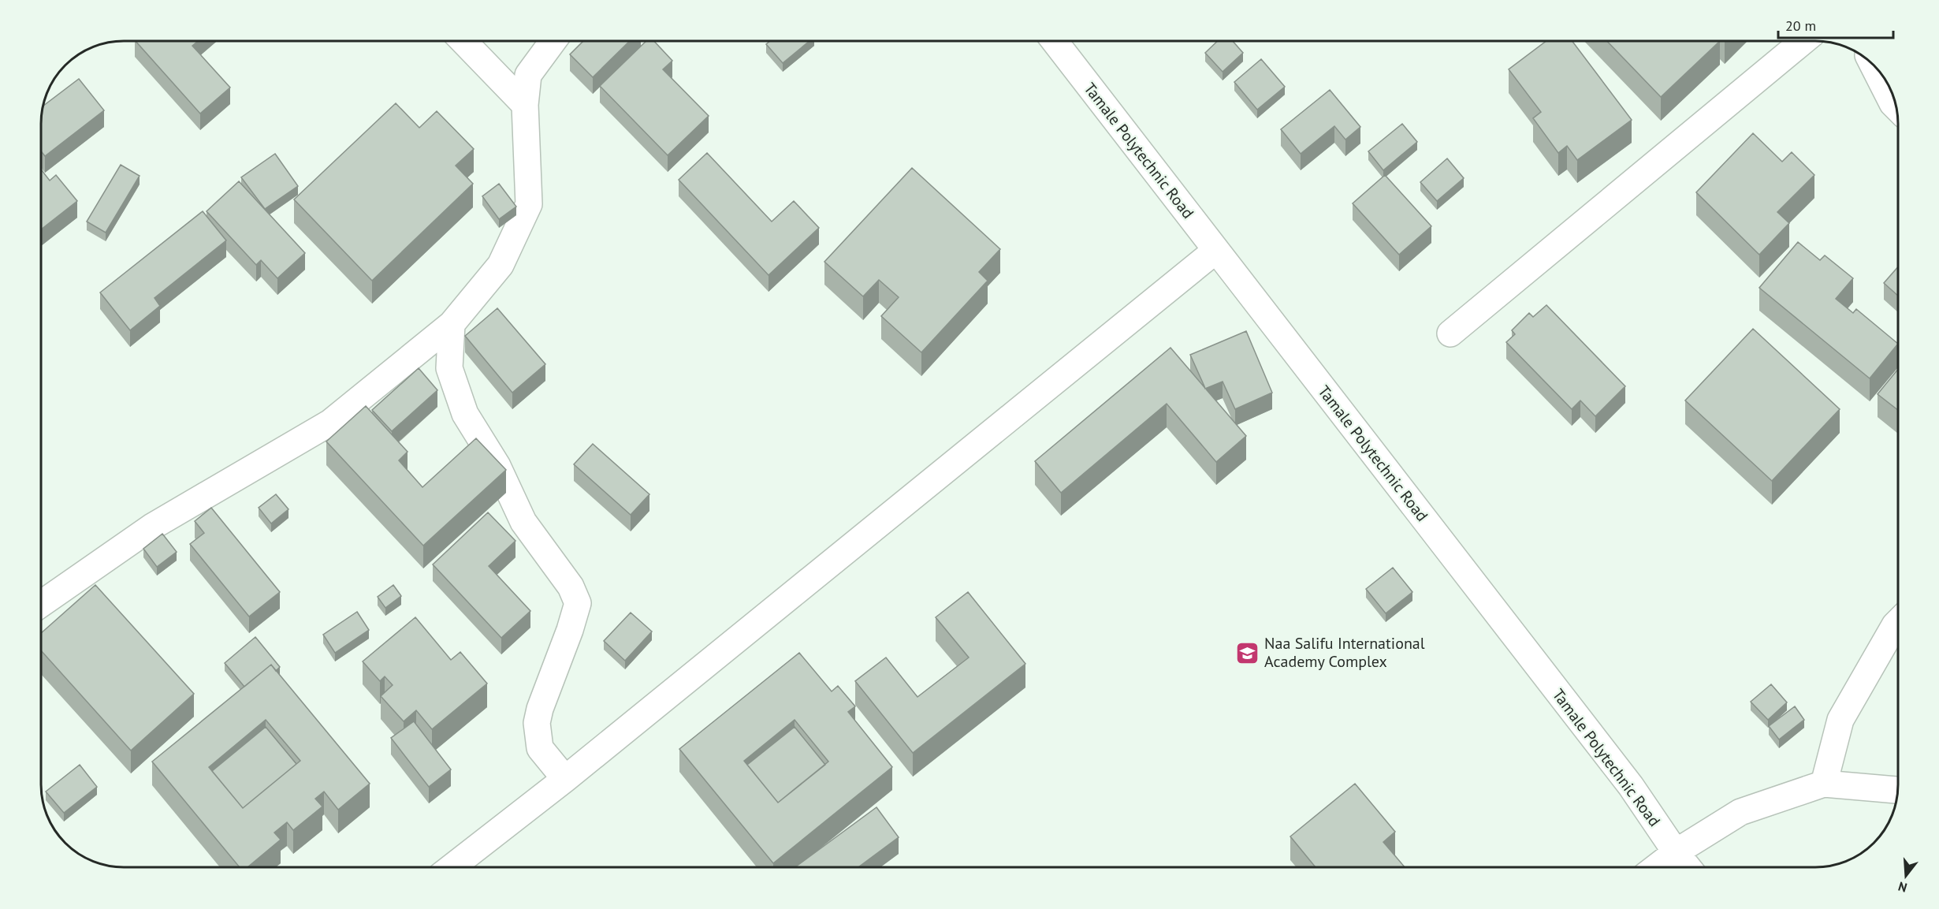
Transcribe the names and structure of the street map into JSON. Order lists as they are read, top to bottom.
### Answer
{
  "streets": {
    "street": ["Tamale Polytechnic Road"]
  },
  "places": {
    "school or university": ["Naa Salifu International Academy Complex"]
  },
  "scale_bar": "20 m",
  "north": "bottom"
}
